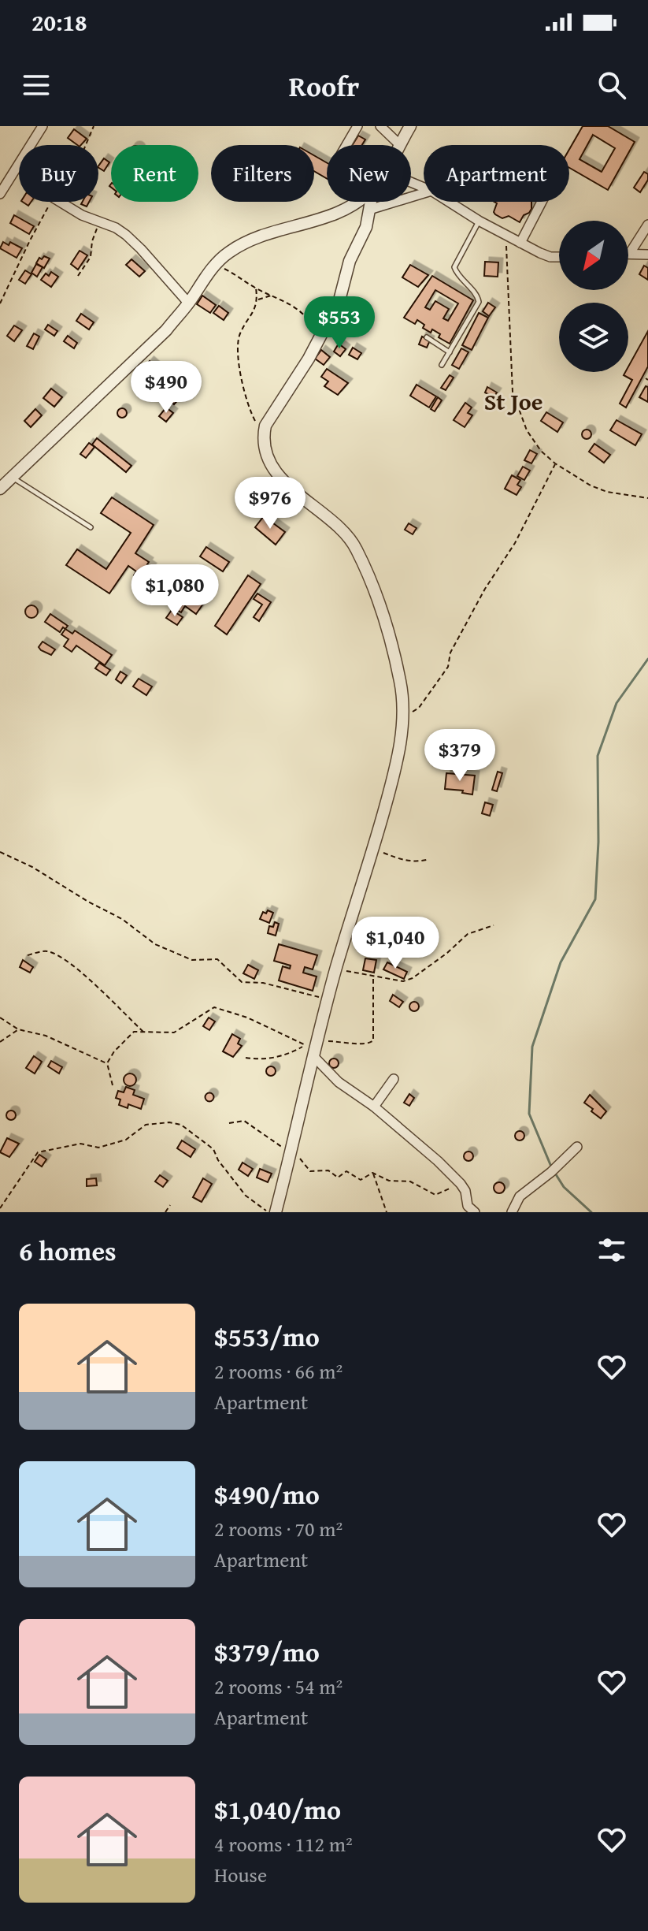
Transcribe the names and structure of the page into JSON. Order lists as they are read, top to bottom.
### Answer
{
  "districts": ["St Joe"],
  "north": "bottom left",
  "page": {
    "status": "20:18",
    "header": "Roofr",
    "chip": [
      "Buy",
      "Rent",
      "Filters",
      "New",
      "Apartment"
    ],
    "price": [
      "$553",
      "$490",
      "$976",
      "$1,080",
      "$379",
      "$1,040"
    ],
    "heading": "6 homes",
    "list": [
      {
        "name": "$553/mo",
        "note": "2 rooms · 66 m² · Apartment"
      },
      {
        "name": "$490/mo",
        "note": "2 rooms · 70 m² · Apartment"
      },
      {
        "name": "$379/mo",
        "note": "2 rooms · 54 m² · Apartment"
      },
      {
        "name": "$1,040/mo",
        "note": "4 rooms · 112 m² · House"
      }
    ]
  }
}
